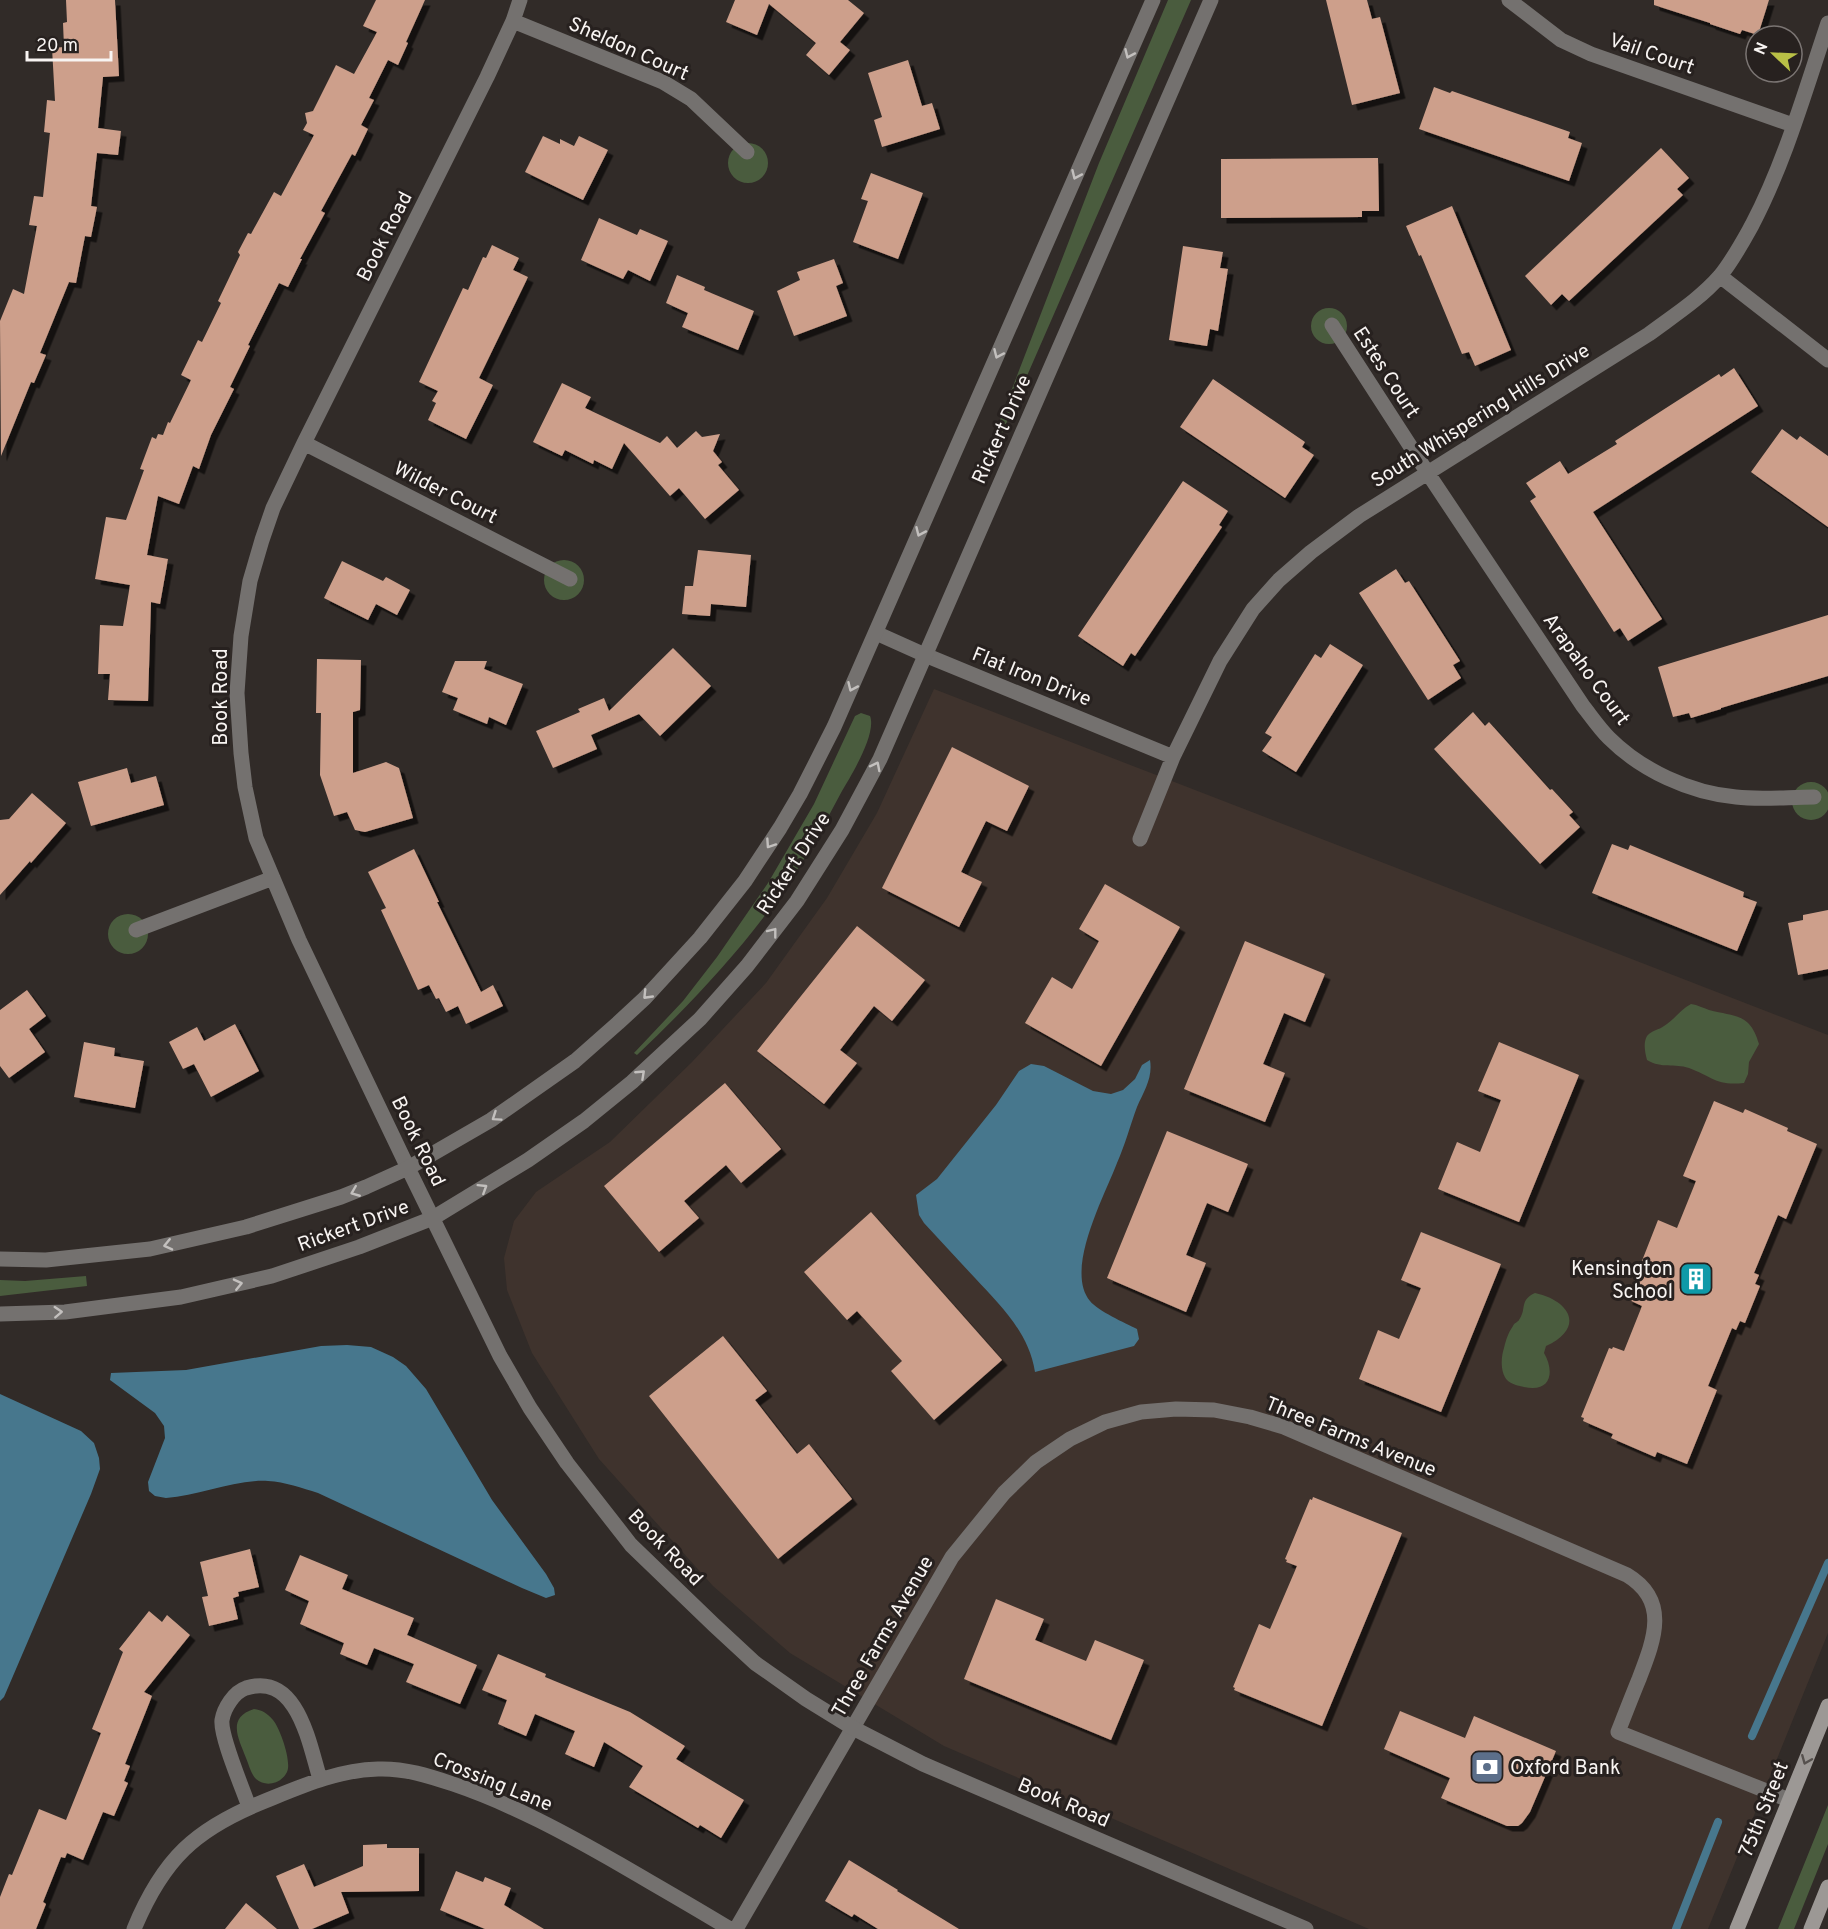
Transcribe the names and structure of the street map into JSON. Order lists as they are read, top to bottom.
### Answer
{
  "streets": {
    "main road": ["75th Street"],
    "street": [
      "Sheldon Court",
      "Vail Court",
      "Book Road",
      "Estes Court",
      "South Whispering Hills Drive",
      "Rickert Drive",
      "Wilder Court",
      "Arapaho Court",
      "Flat Iron Drive",
      "Three Farms Avenue",
      "Crossing Lane"
    ]
  },
  "crossings": [
    ["Sheldon Court", "Book Road"],
    ["Vail Court", "South Whispering Hills Drive"],
    ["Book Road", "Rickert Drive"],
    ["Book Road", "Wilder Court"],
    ["Book Road", "Three Farms Avenue"],
    ["Estes Court", "South Whispering Hills Drive"],
    ["Estes Court", "Arapaho Court"],
    ["South Whispering Hills Drive", "Arapaho Court"],
    ["South Whispering Hills Drive", "Flat Iron Drive"],
    ["Rickert Drive", "Flat Iron Drive"],
    ["Three Farms Avenue", "75th Street"]
  ],
  "one_way": ["75th Street"],
  "places": {
    "building": ["Kensington School"],
    "bank": ["Oxford Bank"]
  },
  "scale_bar": "20 m",
  "north": "top left"
}
